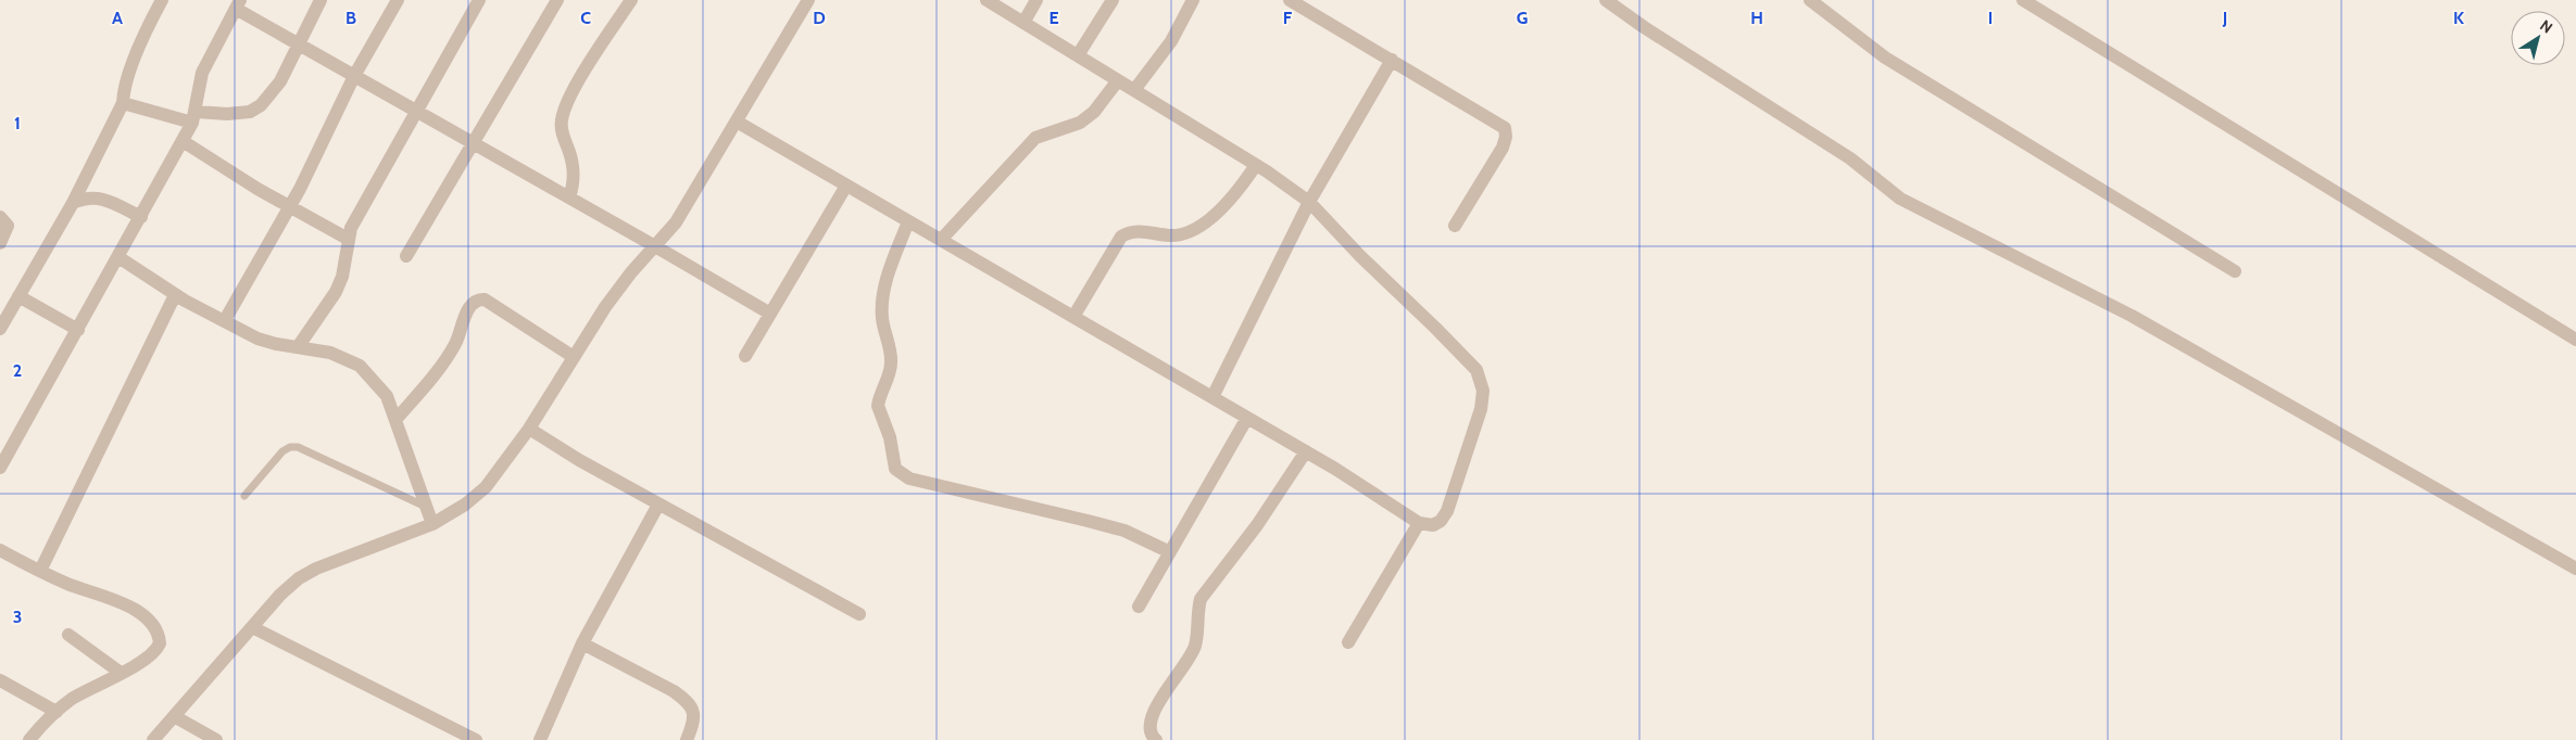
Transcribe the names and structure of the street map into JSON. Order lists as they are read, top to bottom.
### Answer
{
  "north": "top right",
  "grid": {
    "columns": [
      "A",
      "B",
      "C",
      "D",
      "E",
      "F",
      "G",
      "H",
      "I",
      "J",
      "K"
    ],
    "rows": ["1", "2", "3"]
  }
}
